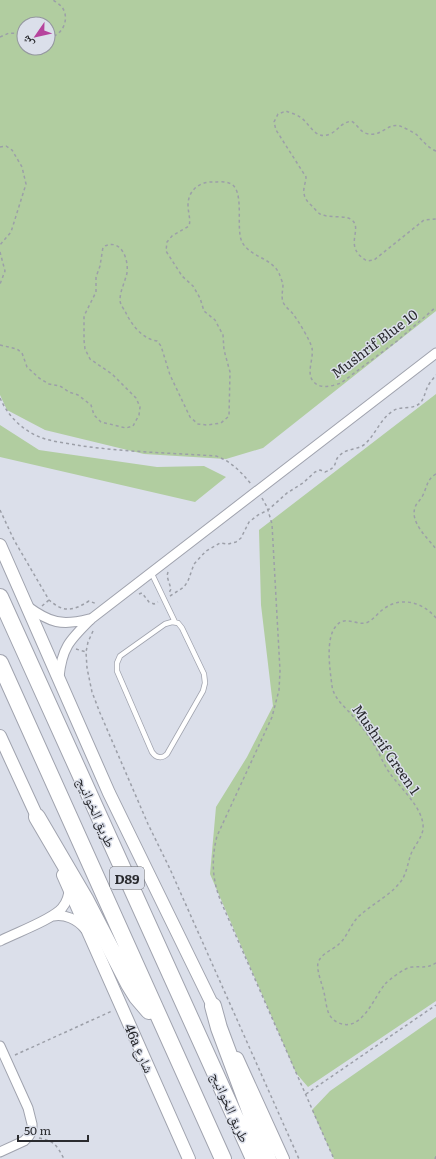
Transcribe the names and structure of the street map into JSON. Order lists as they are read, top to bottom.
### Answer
{
  "streets": {
    "highway": ["طريق الخوانيج", "D89"],
    "street": ["46a شارع"],
    "path": ["Mushrif Blue 10", "Mushrif Green 1"]
  },
  "scale_bar": "50 m",
  "north": "bottom left"
}
